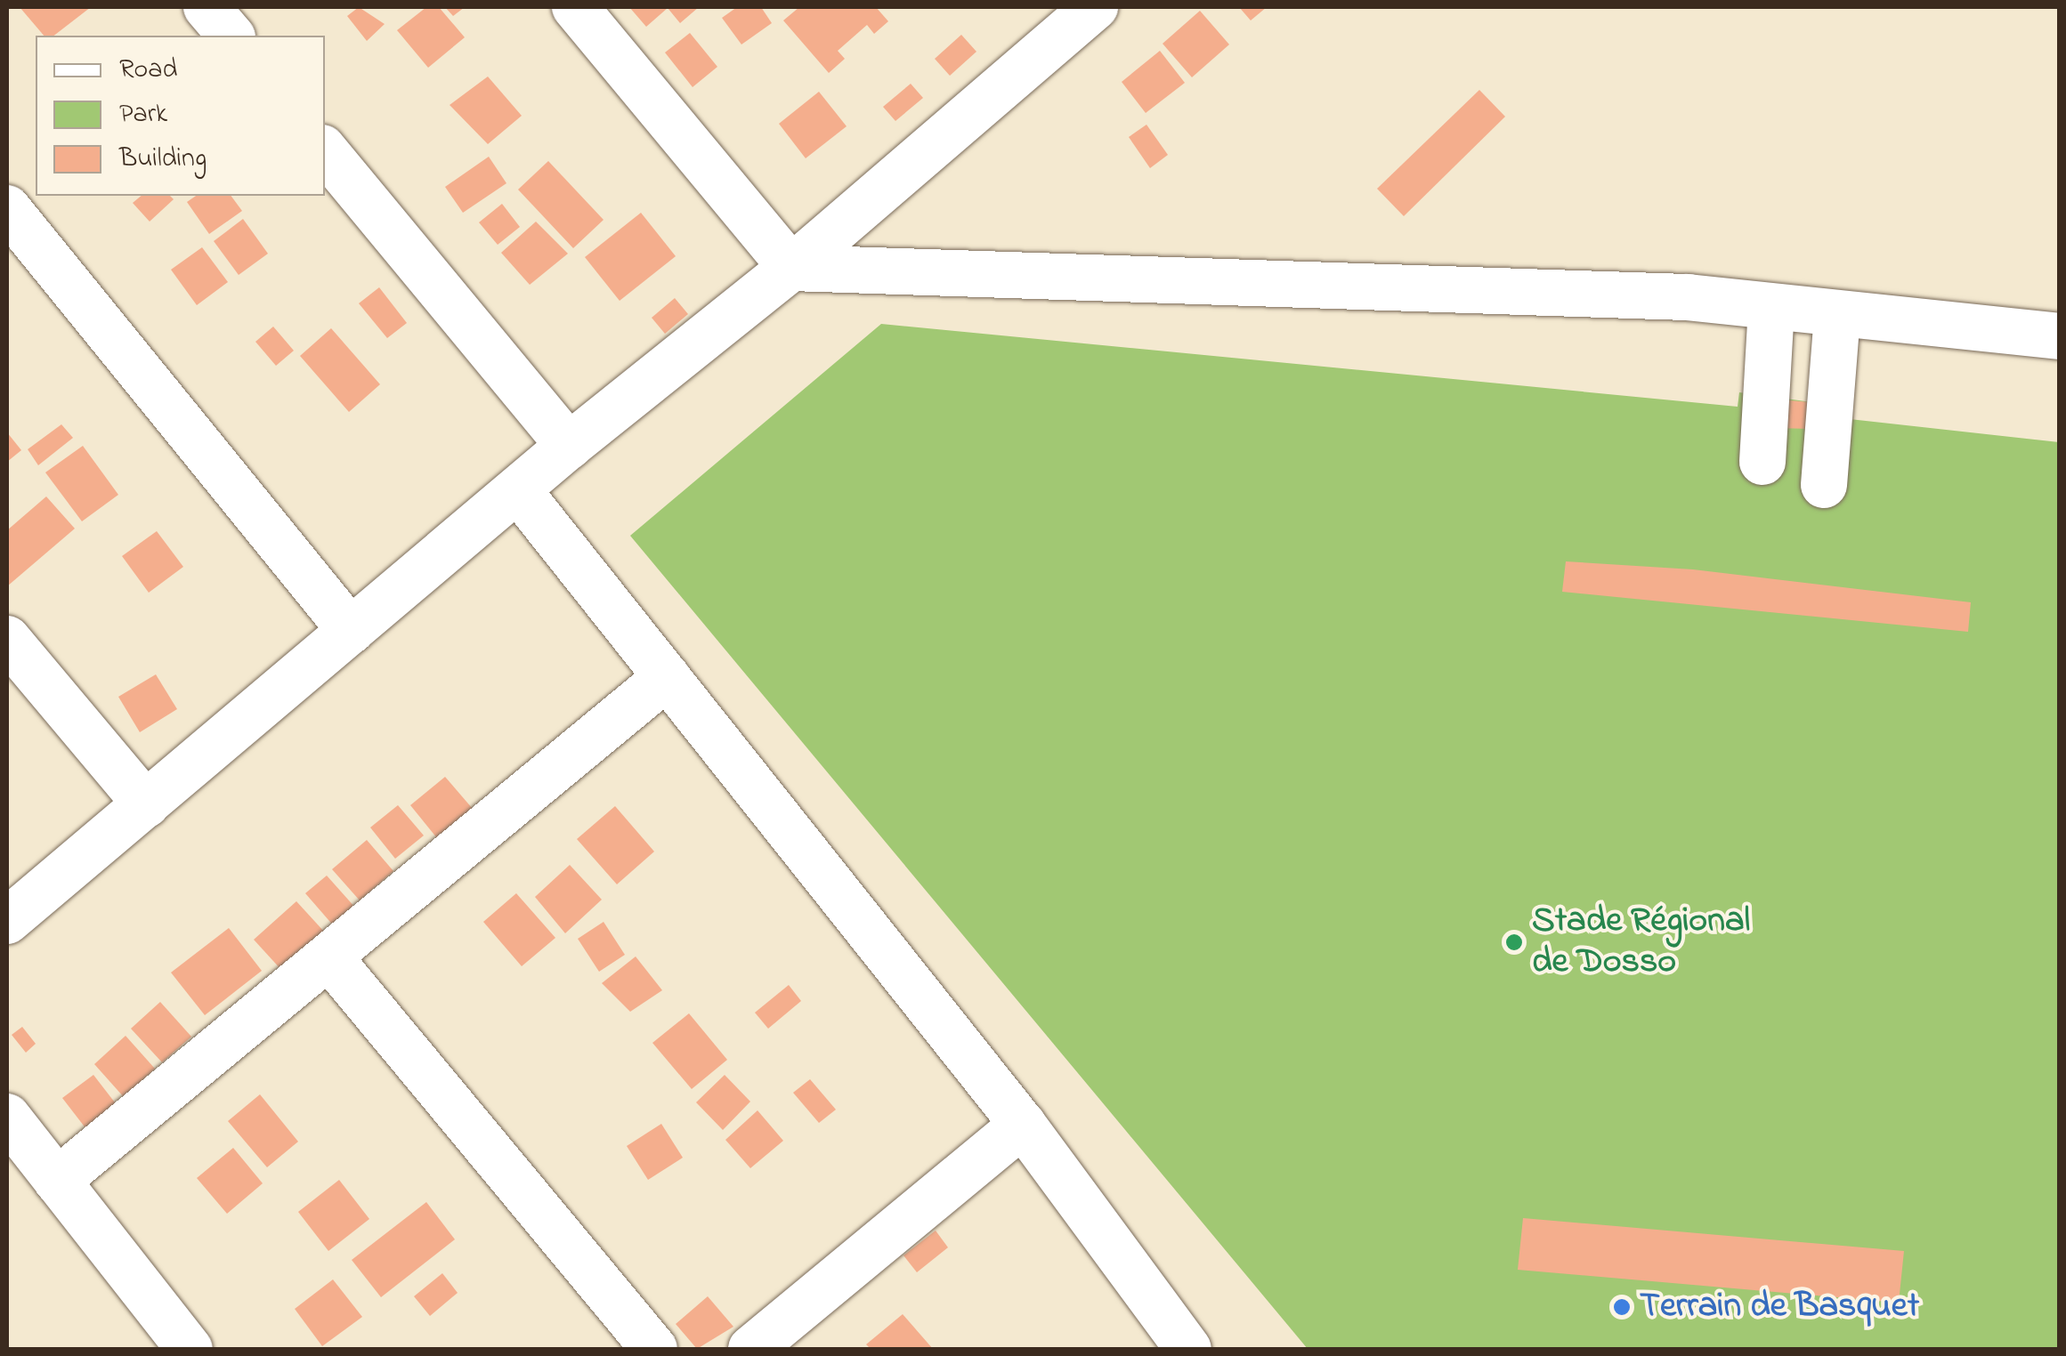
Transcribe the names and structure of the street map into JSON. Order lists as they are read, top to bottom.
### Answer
{
  "places": ["Stade Régional de Dosso", "Terrain de Basquet"],
  "legend": ["Road", "Park", "Building"]
}
